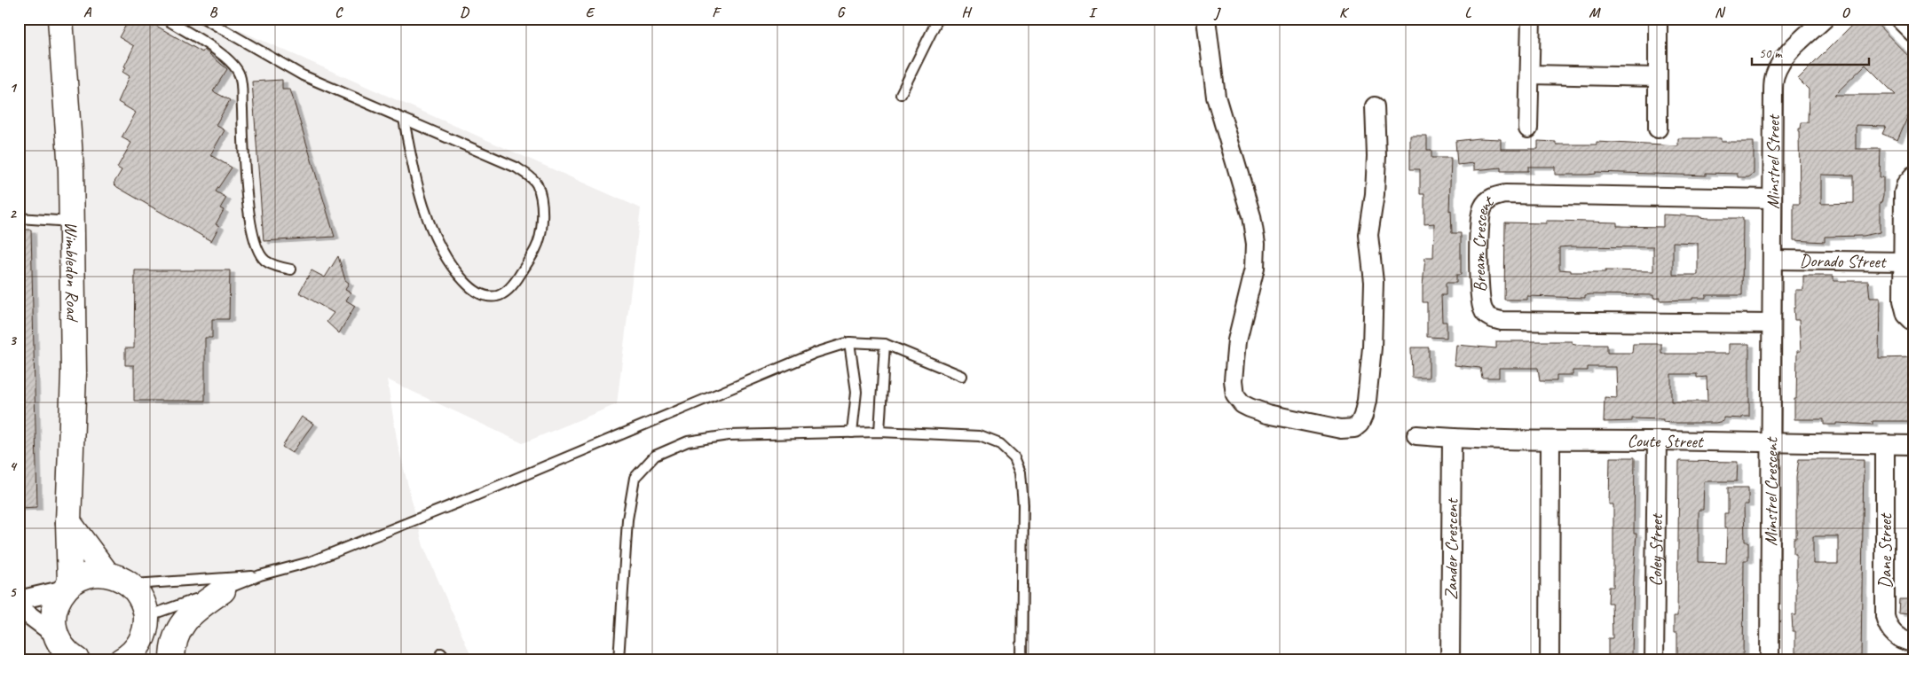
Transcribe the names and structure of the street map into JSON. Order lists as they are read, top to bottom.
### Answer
{
  "streets": {
    "main road": ["Wimbledon Road"],
    "street": [
      "Minstrel Street",
      "Bream Crescent",
      "Dorado Street",
      "Coute Street",
      "Minstrel Crescent",
      "Zander Crescent",
      "Coley Street",
      "Dane Street"
    ]
  },
  "crossings": [
    ["Minstrel Street", "Bream Crescent"],
    ["Minstrel Street", "Dorado Street"],
    ["Minstrel Street", "Minstrel Crescent"],
    ["Bream Crescent", "Minstrel Crescent"],
    ["Coute Street", "Minstrel Crescent"],
    ["Coute Street", "Zander Crescent"],
    ["Coute Street", "Coley Street"],
    ["Coute Street", "Dane Street"]
  ],
  "scale_bar": "50 m",
  "grid": {
    "columns": [
      "A",
      "B",
      "C",
      "D",
      "E",
      "F",
      "G",
      "H",
      "I",
      "J",
      "K",
      "L",
      "M",
      "N",
      "O"
    ],
    "rows": [
      "1",
      "2",
      "3",
      "4",
      "5"
    ]
  }
}
